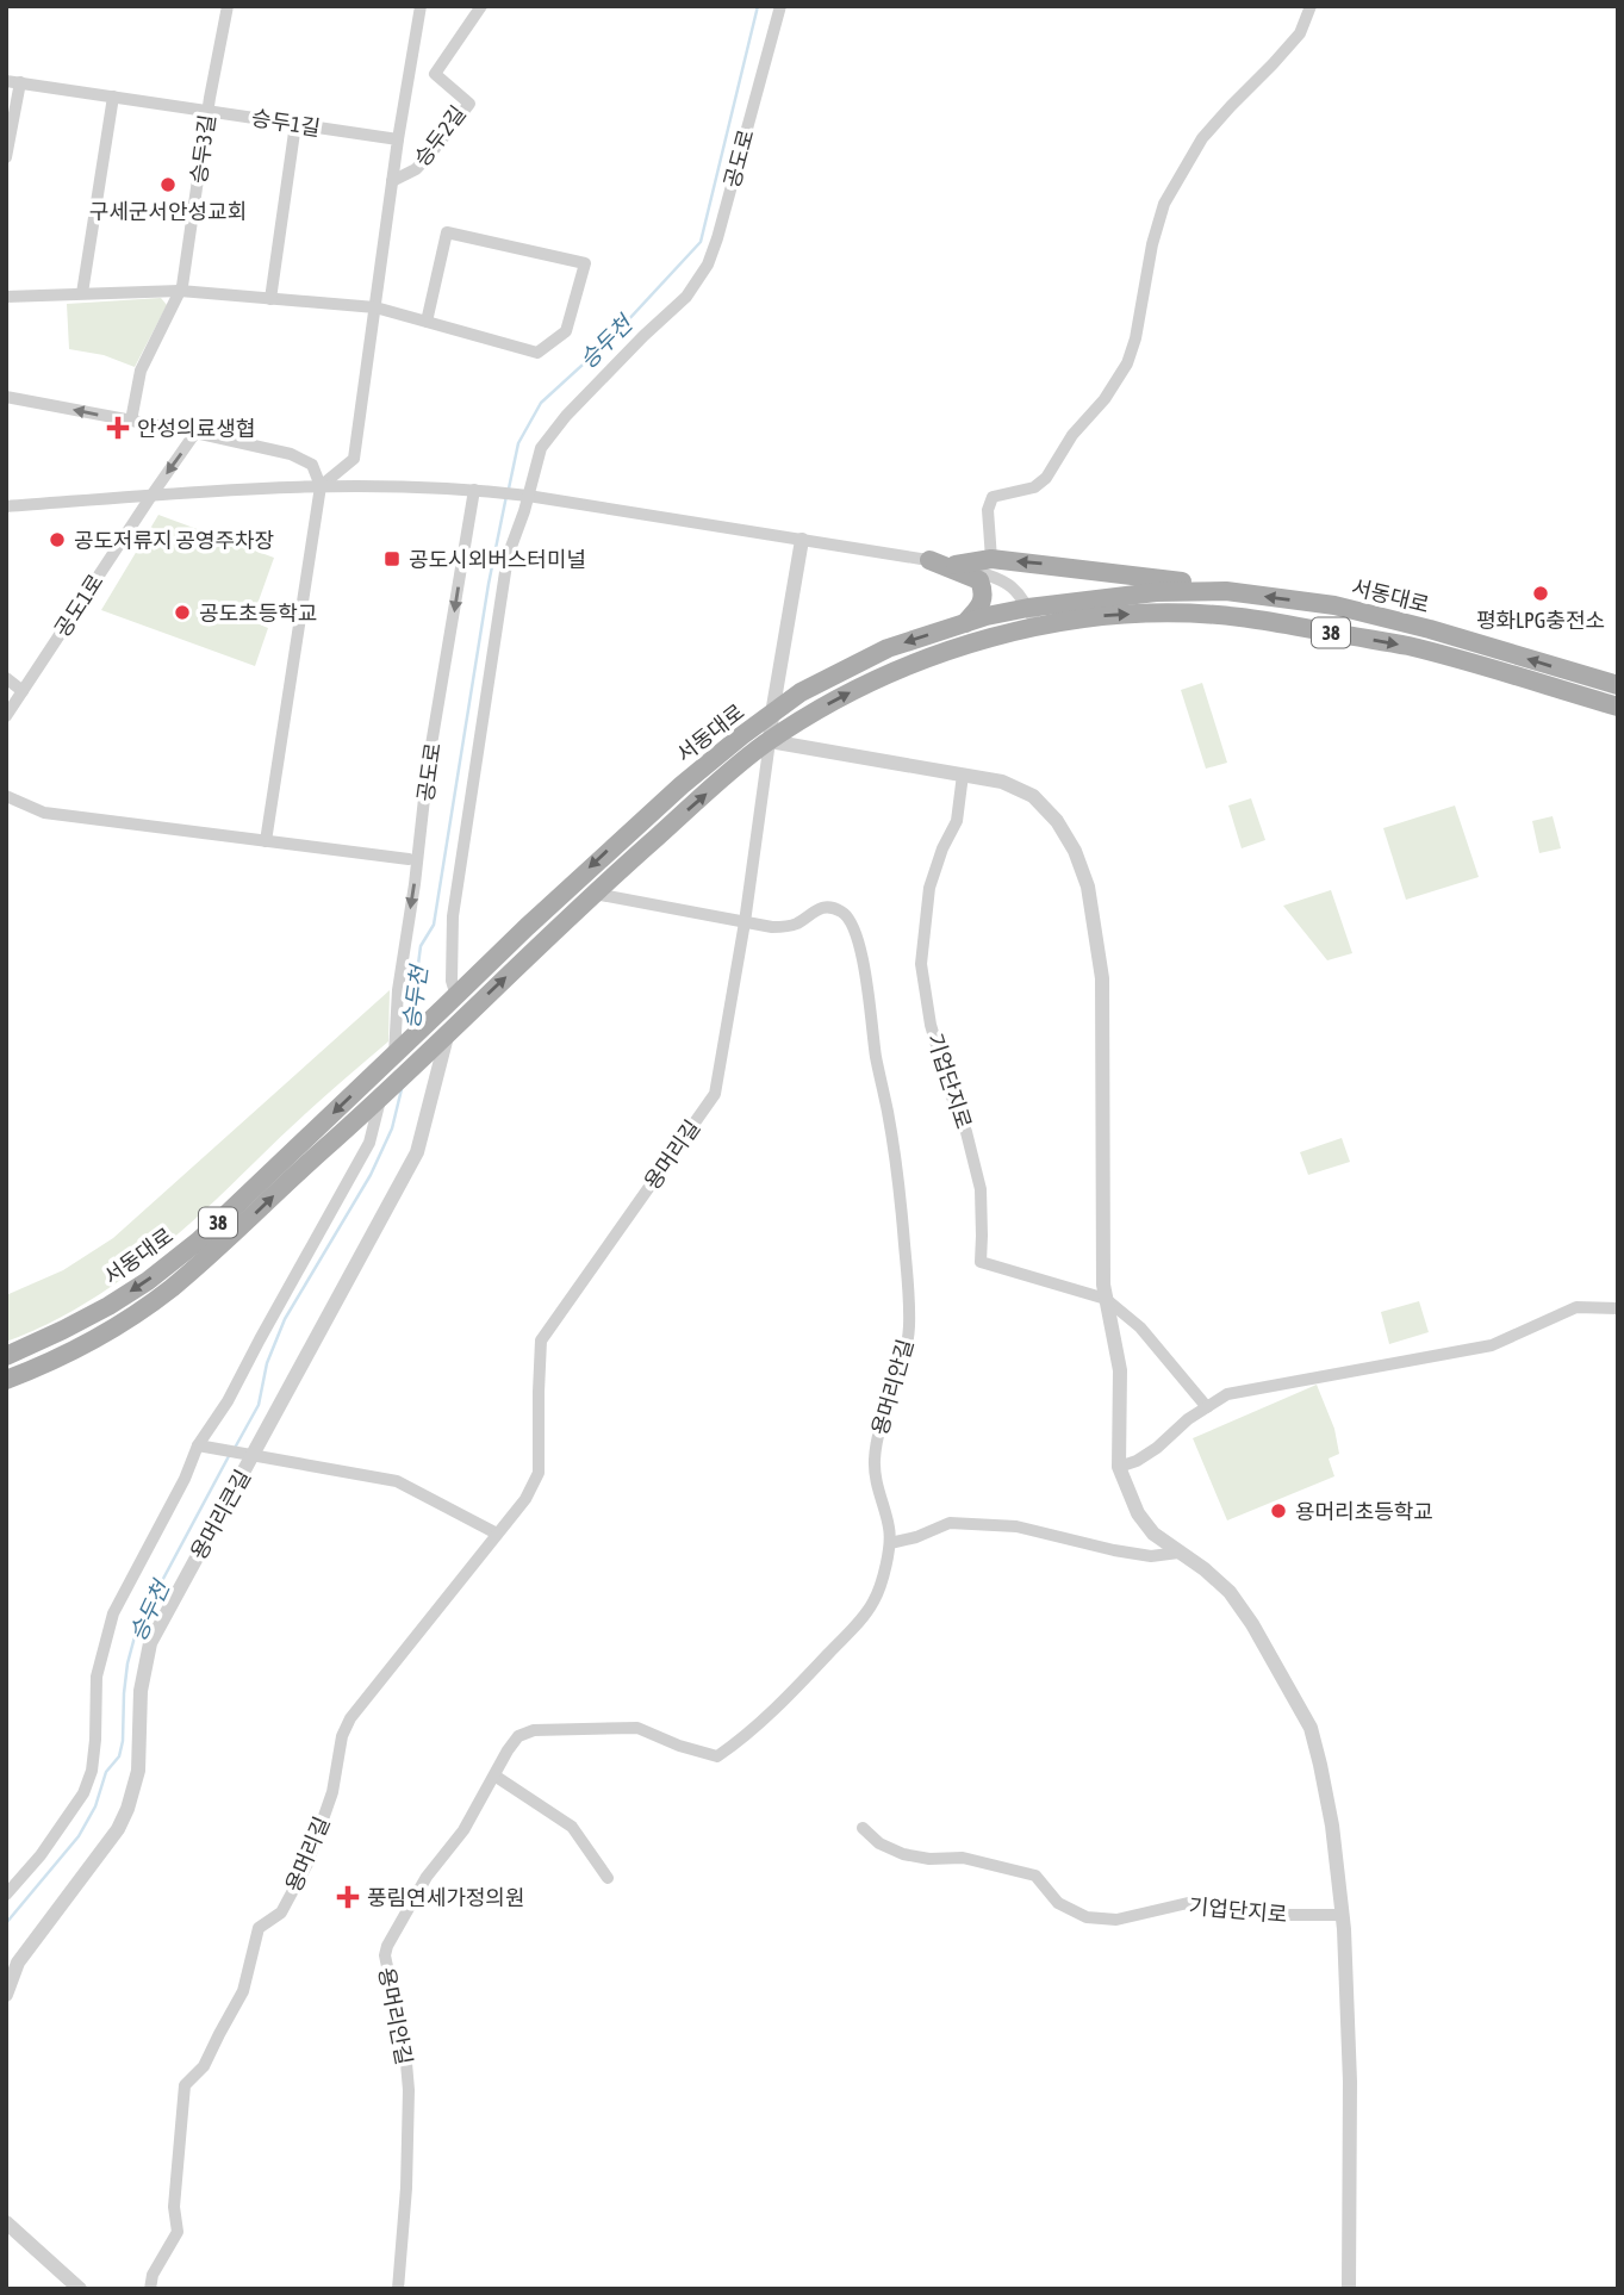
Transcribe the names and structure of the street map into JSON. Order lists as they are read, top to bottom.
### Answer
{
  "streets": {
    "main road": ["서동대로", "38"],
    "street": [
      "승두1길",
      "승두2길",
      "승두3길",
      "공도로",
      "공도1로",
      "기업단지로",
      "용머리길",
      "용머리안길",
      "용머리큰길"
    ]
  },
  "crossings": [
    ["승두1길", "승두3길"],
    ["공도로", "서동대로"],
    ["서동대로", "용머리길"],
    ["서동대로", "용머리안길"],
    ["서동대로", "용머리큰길"],
    ["용머리길", "용머리안길"]
  ],
  "water": ["승두천"],
  "places": {
    "other": [
      "구세군서안성교회",
      "공도저류지 공영주차장",
      "평화LPG충전소",
      "공도초등학교",
      "용머리초등학교"
    ],
    "health": ["안성의료생협", "풍림연세가정의원"],
    "transit": ["공도시외버스터미널"]
  }
}
